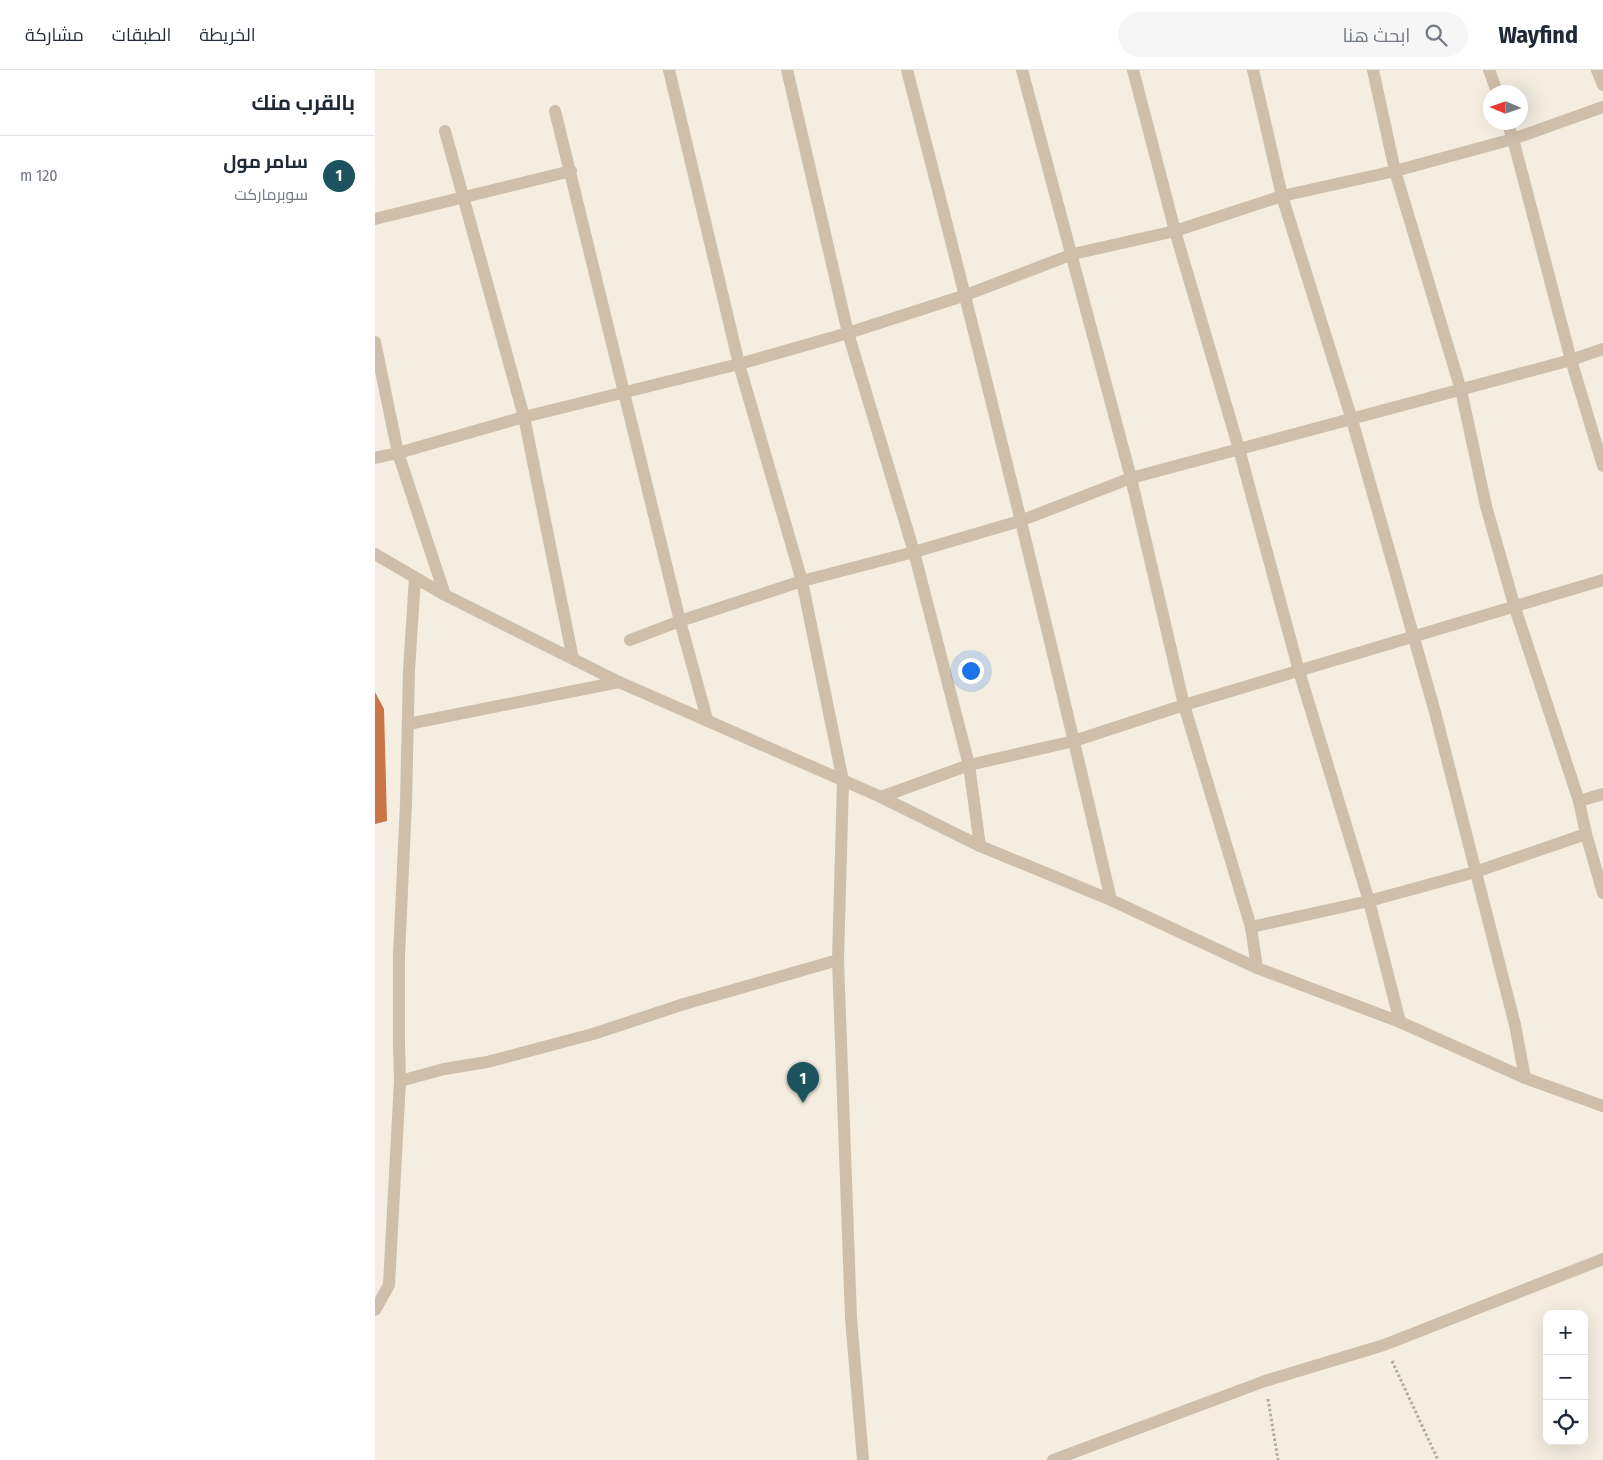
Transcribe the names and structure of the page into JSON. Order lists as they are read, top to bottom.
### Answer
{
  "north": "left",
  "page": {
    "header": "Wayfind",
    "search": "ابحث هنا",
    "nav": ["الخريطة", "الطبقات", "مشاركة"],
    "heading": "بالقرب منك",
    "list": [
      {
        "mark": "1",
        "name": "سامر مول",
        "note": "سوبرماركت",
        "value": "120 m"
      }
    ],
    "pins": "1",
    "map_buttons": ["+", "−"]
  }
}
